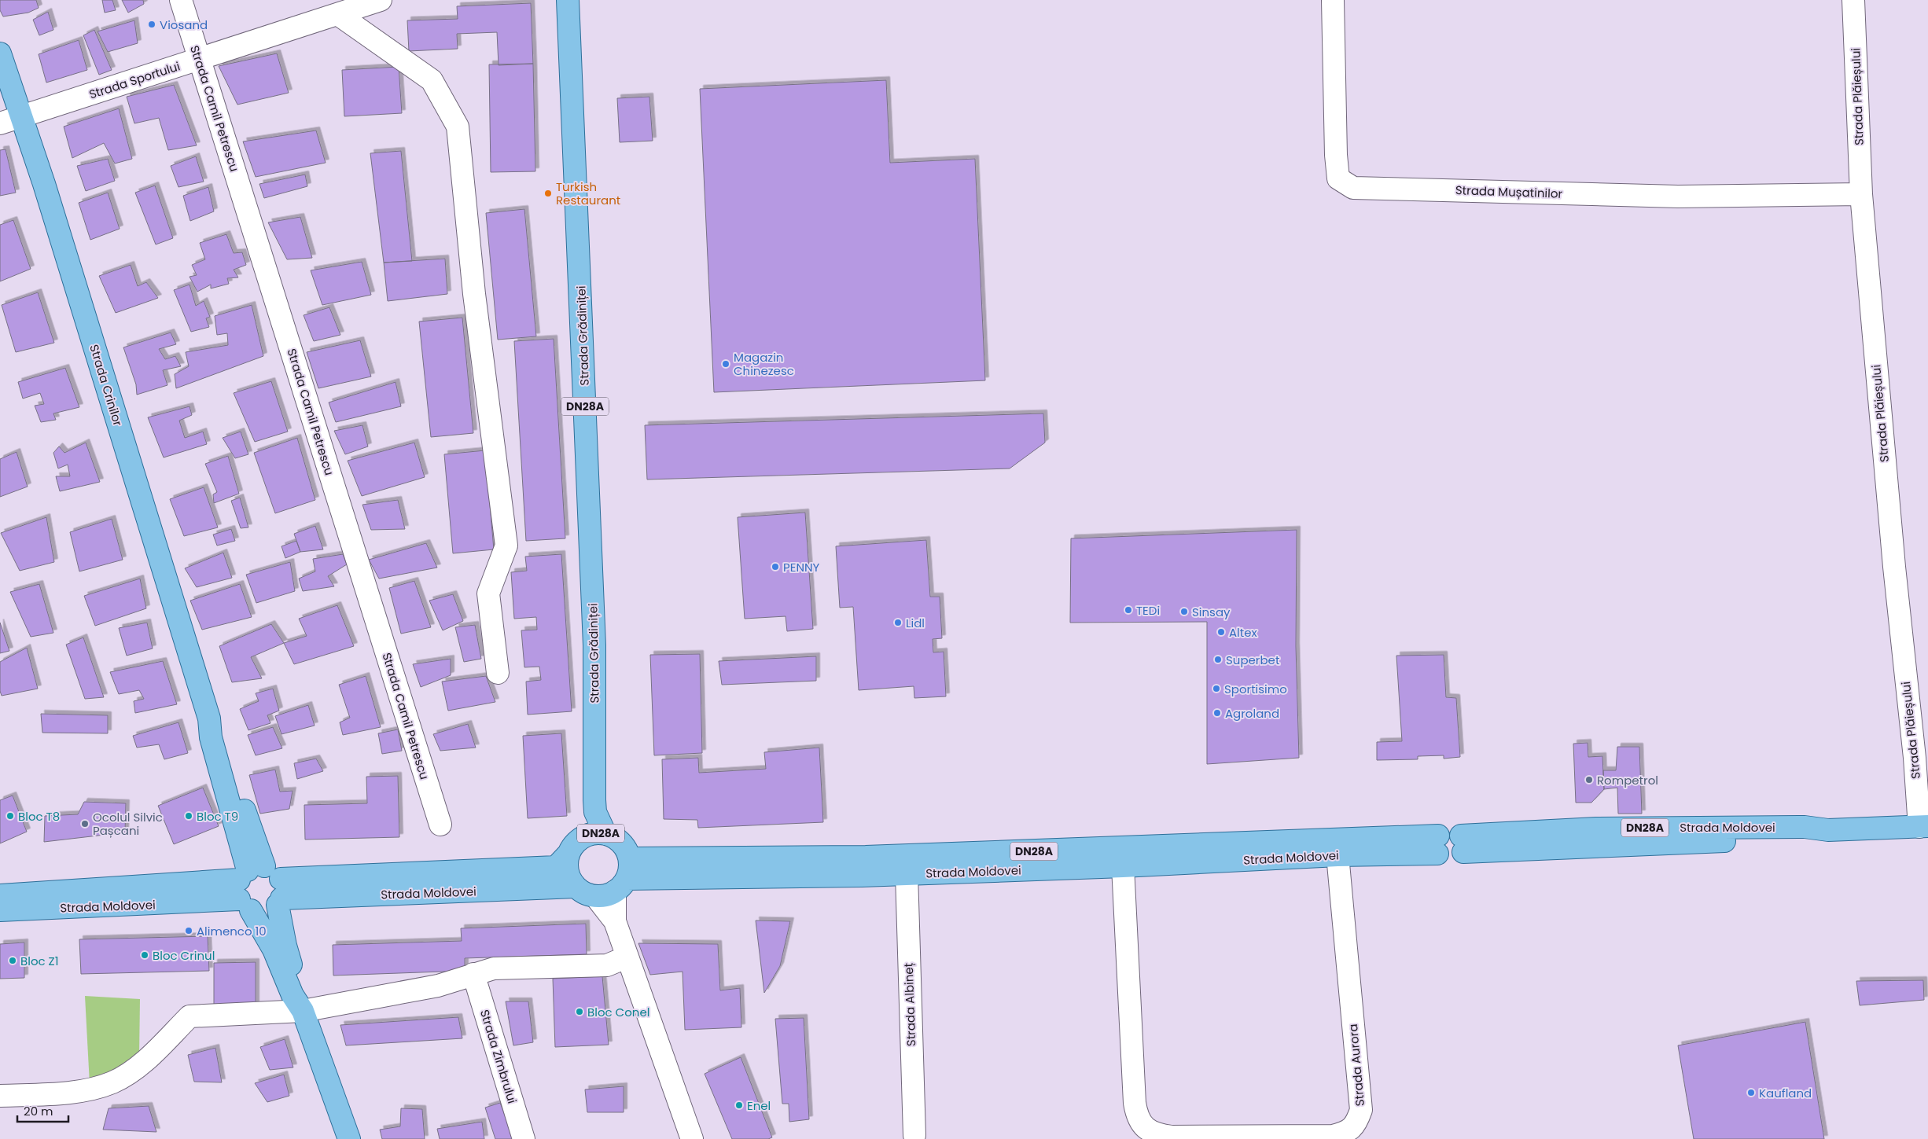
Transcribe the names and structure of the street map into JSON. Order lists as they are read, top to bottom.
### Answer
{
  "streets": {
    "main road": [
      "Strada Grădiniței",
      "Strada Crinilor",
      "DN28A",
      "Strada Moldovei"
    ],
    "street": [
      "Strada Sportului",
      "Strada Plăieșului",
      "Strada Camil Petrescu",
      "Strada Mușatinilor",
      "Strada Albineț",
      "Strada Zimbrului",
      "Strada Aurora"
    ]
  },
  "crossings": [
    ["Strada Sportului", "Strada Camil Petrescu"],
    ["Strada Sportului", "Strada Crinilor"],
    ["Strada Plăieșului", "Strada Mușatinilor"],
    ["Strada Plăieșului", "Strada Moldovei"],
    ["Strada Grădiniței", "DN28A"],
    ["Strada Grădiniței", "Strada Moldovei"],
    ["Strada Crinilor", "DN28A"],
    ["Strada Crinilor", "Strada Moldovei"],
    ["DN28A", "Strada Moldovei"],
    ["Strada Moldovei", "Strada Albineț"],
    ["Strada Moldovei", "Strada Aurora"]
  ],
  "places": [
    "Viosand",
    "Turkish Restaurant",
    "Magazin Chinezesc",
    "PENNY",
    "TEDi",
    "Sinsay",
    "Lidl",
    "Altex",
    "Superbet",
    "Sportisimo",
    "Agroland",
    "Rompetrol",
    "Bloc T8",
    "Bloc T9",
    "Ocolul Silvic Pașcani",
    "Alimenco 10",
    "Bloc Crinul",
    "Bloc Z1",
    "Bloc Conel",
    "Kaufland",
    "Enel"
  ],
  "scale_bar": "20 m"
}
